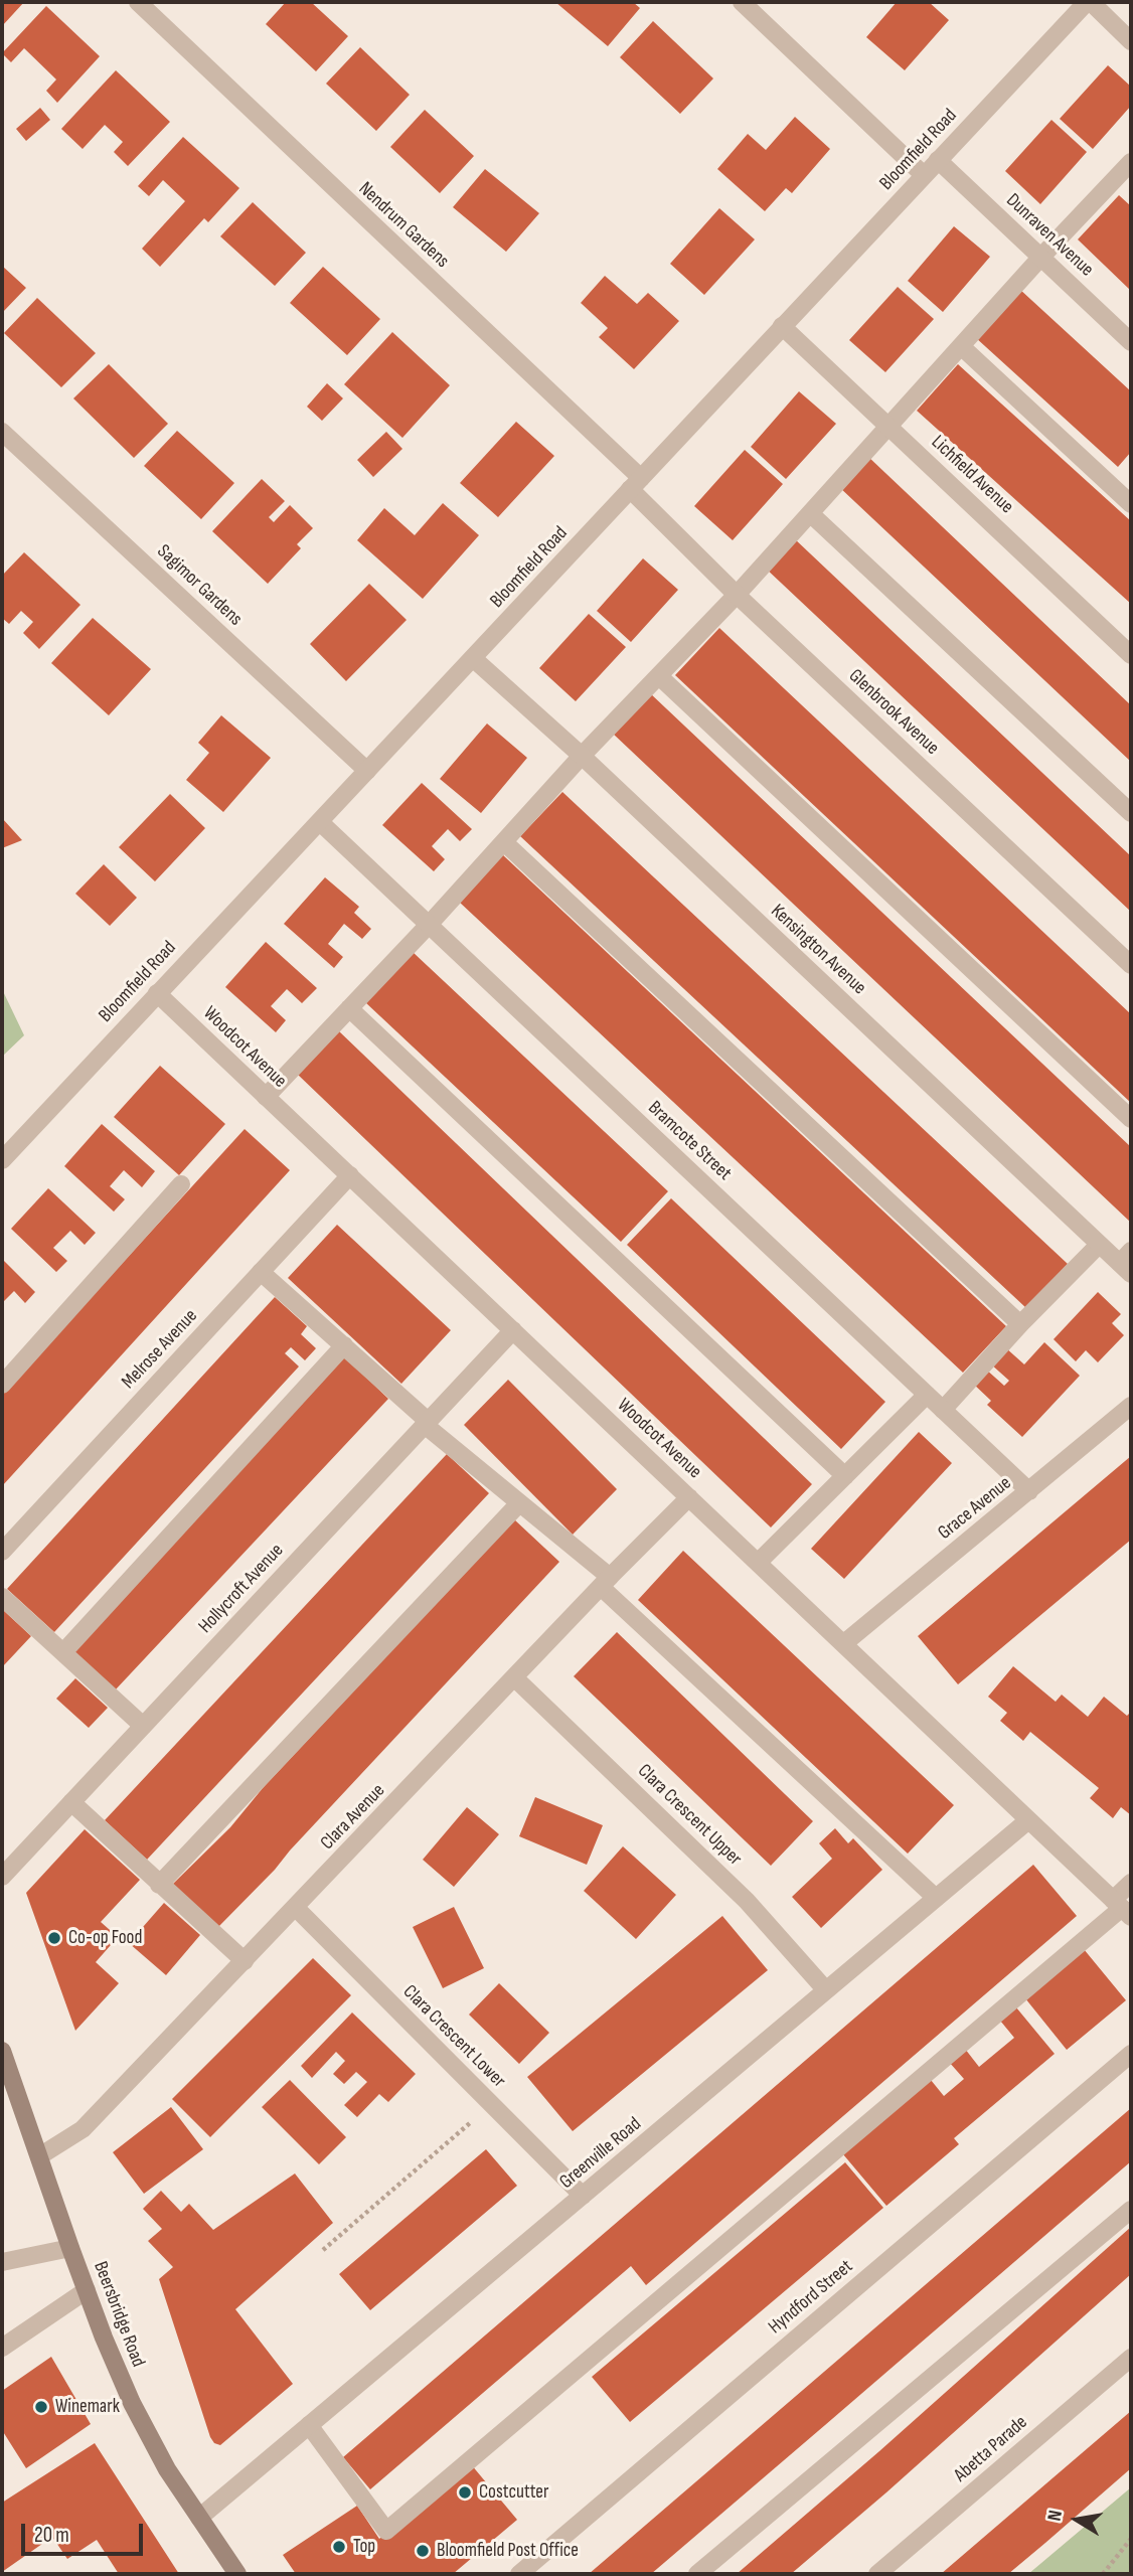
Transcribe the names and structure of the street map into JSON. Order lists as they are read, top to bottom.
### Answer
{
  "streets": {
    "main road": ["Beersbridge Road"],
    "street": [
      "Bloomfield Road",
      "Nendrum Gardens",
      "Dunraven Avenue",
      "Lichfield Avenue",
      "Sagimor Gardens",
      "Glenbrook Avenue",
      "Kensington Avenue",
      "Woodcot Avenue",
      "Bramcote Street",
      "Melrose Avenue",
      "Grace Avenue",
      "Hollycroft Avenue",
      "Clara Crescent Upper",
      "Clara Avenue",
      "Clara Crescent Lower",
      "Greenville Road",
      "Hyndford Street",
      "Abetta Parade"
    ]
  },
  "crossings": [
    ["Bloomfield Road", "Nendrum Gardens"],
    ["Bloomfield Road", "Dunraven Avenue"],
    ["Bloomfield Road", "Lichfield Avenue"],
    ["Bloomfield Road", "Sagimor Gardens"],
    ["Bloomfield Road", "Glenbrook Avenue"],
    ["Bloomfield Road", "Kensington Avenue"],
    ["Bloomfield Road", "Woodcot Avenue"],
    ["Bloomfield Road", "Bramcote Street"],
    ["Nendrum Gardens", "Glenbrook Avenue"],
    ["Woodcot Avenue", "Melrose Avenue"],
    ["Woodcot Avenue", "Grace Avenue"],
    ["Woodcot Avenue", "Hollycroft Avenue"],
    ["Woodcot Avenue", "Clara Avenue"],
    ["Woodcot Avenue", "Greenville Road"],
    ["Bramcote Street", "Grace Avenue"],
    ["Clara Crescent Upper", "Clara Avenue"],
    ["Clara Crescent Upper", "Greenville Road"],
    ["Clara Avenue", "Clara Crescent Lower"],
    ["Clara Avenue", "Beersbridge Road"],
    ["Clara Crescent Lower", "Greenville Road"],
    ["Greenville Road", "Beersbridge Road"]
  ],
  "places": [
    "Co-op Food",
    "Winemark",
    "Costcutter",
    "Top",
    "Bloomfield Post Office"
  ],
  "scale_bar": "20 m",
  "north": "left"
}
